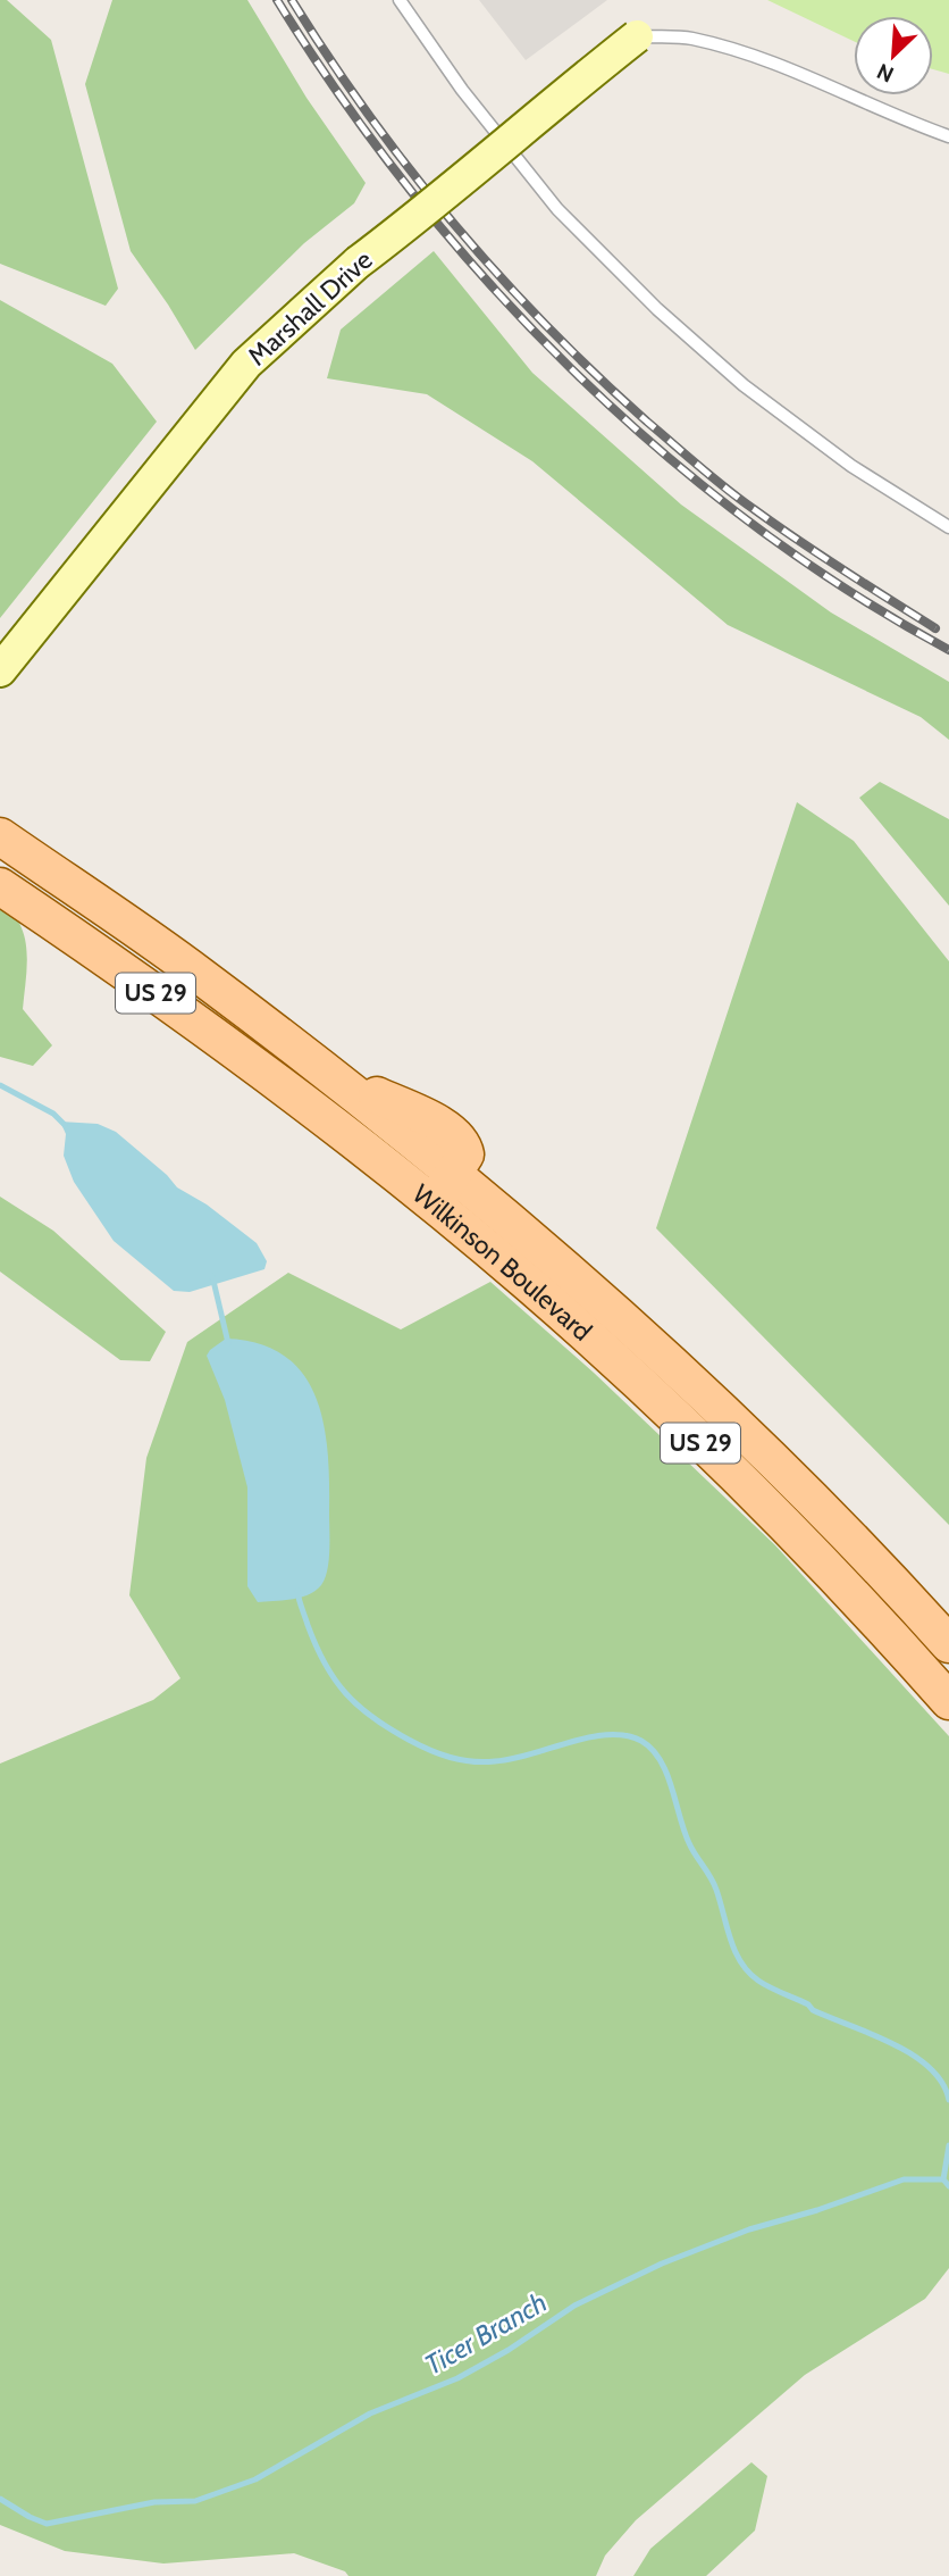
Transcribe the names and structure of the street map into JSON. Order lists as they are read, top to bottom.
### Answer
{
  "streets": {
    "main road": ["US 29", "Wilkinson Boulevard"],
    "street": ["Marshall Drive"]
  },
  "crossings": [
    ["US 29", "Wilkinson Boulevard"]
  ],
  "water": ["Ticer Branch"],
  "north": "bottom left"
}
